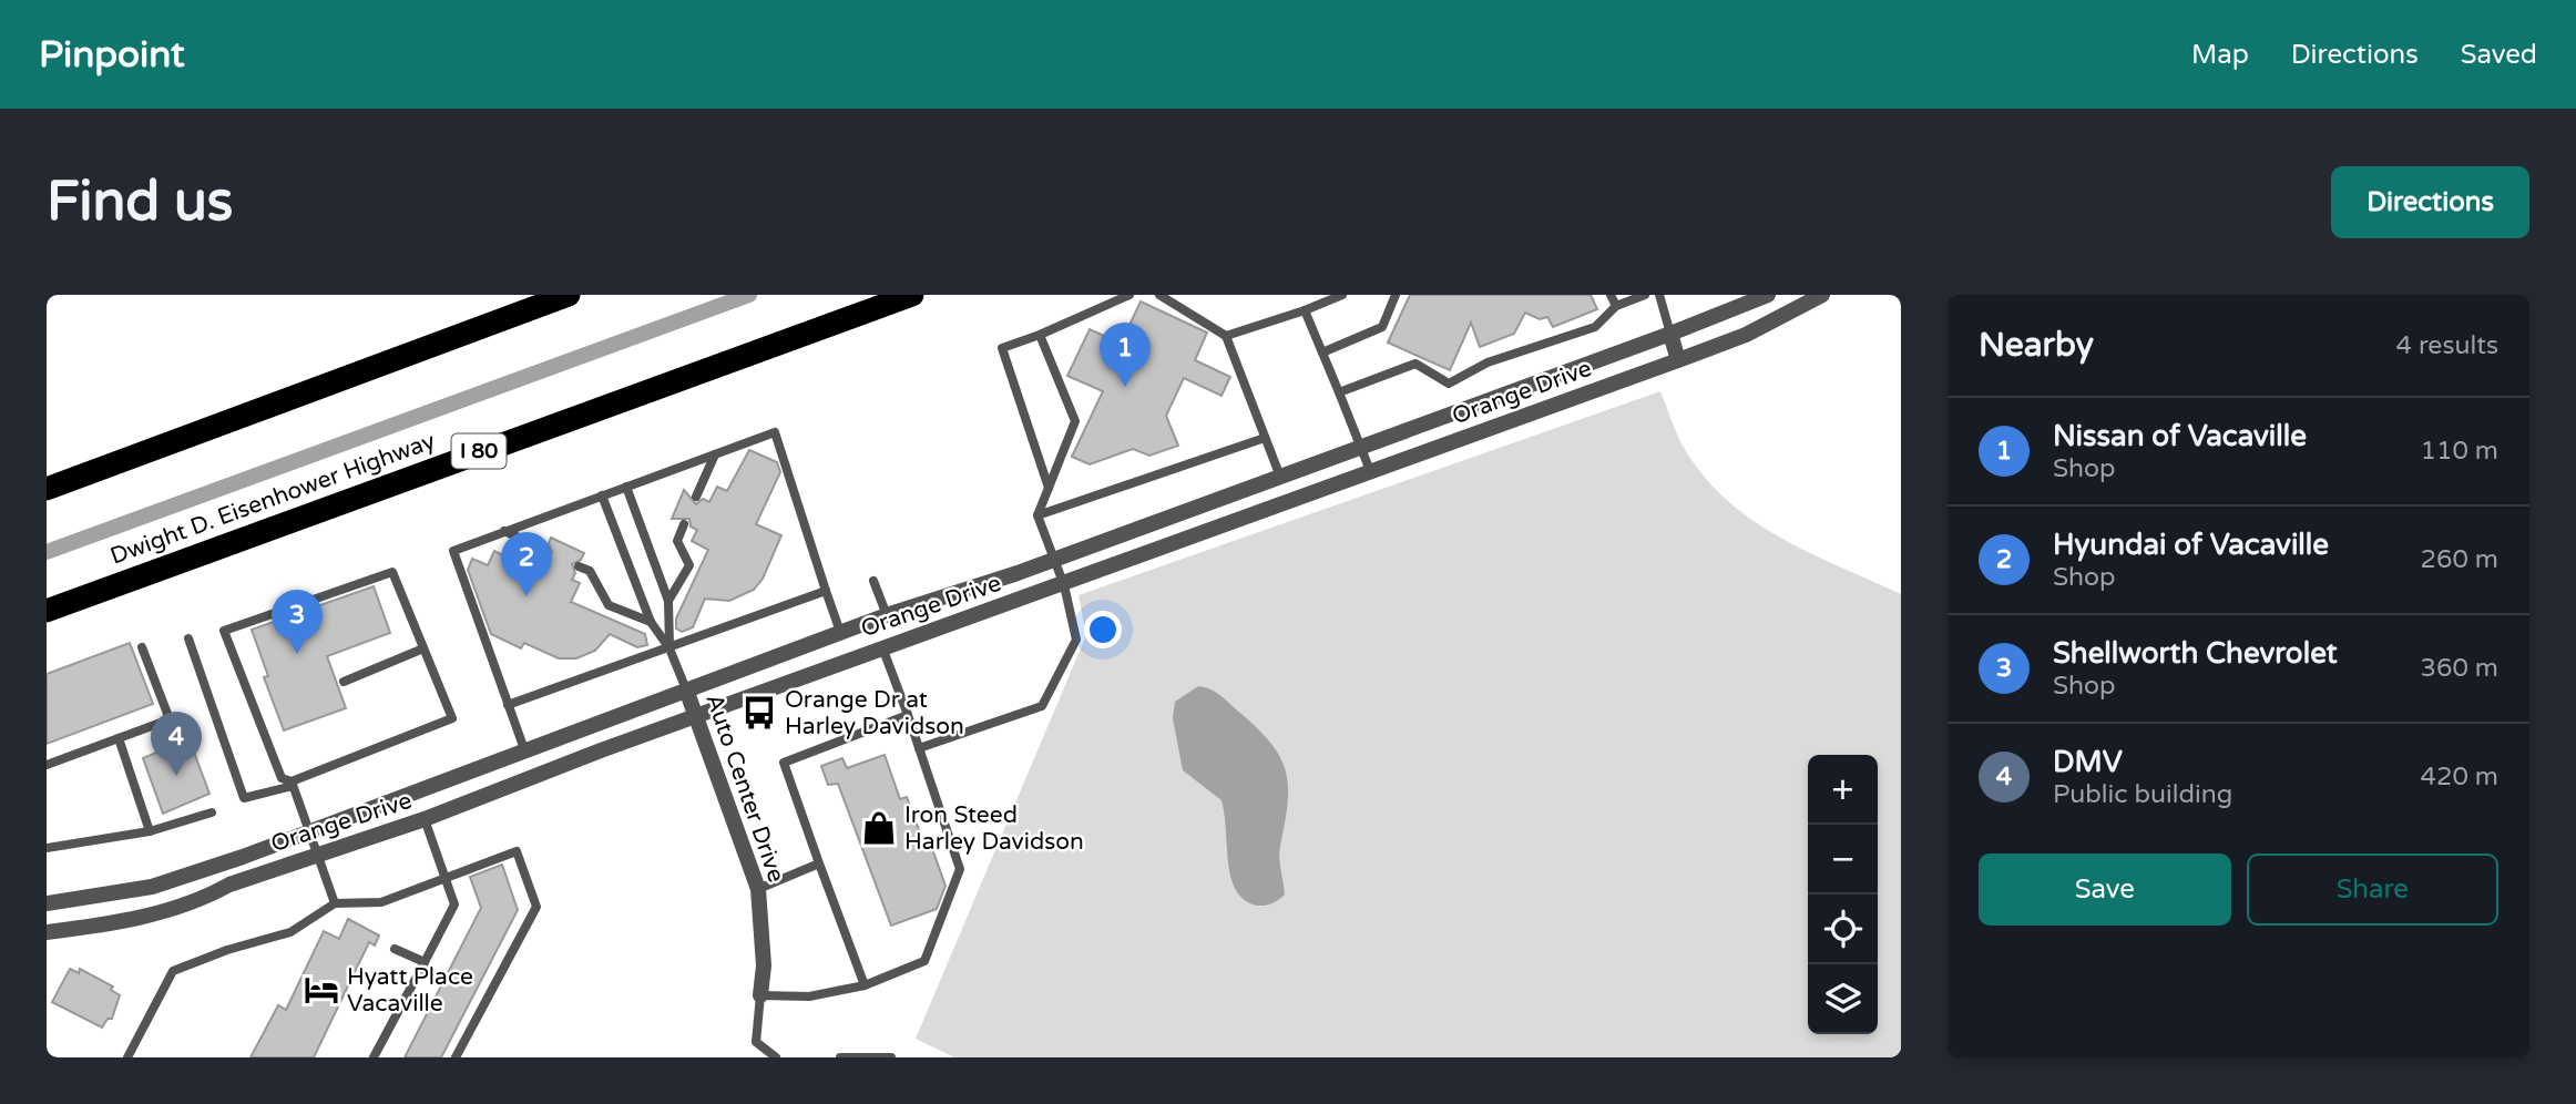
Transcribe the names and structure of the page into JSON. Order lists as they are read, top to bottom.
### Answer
{
  "streets": {
    "highway": ["I 80", "Dwight D. Eisenhower Highway"],
    "street": ["Orange Drive", "Auto Center Drive"]
  },
  "crossings": [
    ["Orange Drive", "Auto Center Drive"]
  ],
  "places": {
    "bus stop": ["Orange Dr at Harley Davidson"],
    "shop": ["Iron Steed Harley Davidson"],
    "hotel": ["Hyatt Place Vacaville"]
  },
  "page": {
    "header": "Pinpoint",
    "nav": ["Map", "Directions", "Saved"],
    "buttons": [
      "Directions",
      ["Save", "Share"]
    ],
    "title": "Find us",
    "heading": ["Nearby", "4 results"],
    "pins": [
      "1",
      "2",
      "3",
      "4"
    ],
    "list": [
      {
        "mark": "1",
        "name": "Nissan of Vacaville",
        "note": "Shop",
        "value": "110 m"
      },
      {
        "mark": "2",
        "name": "Hyundai of Vacaville",
        "note": "Shop",
        "value": "260 m"
      },
      {
        "mark": "3",
        "name": "Shellworth Chevrolet",
        "note": "Shop",
        "value": "360 m"
      },
      {
        "mark": "4",
        "name": "DMV",
        "note": "Public building",
        "value": "420 m"
      }
    ],
    "map_buttons": ["+", "−"]
  }
}
